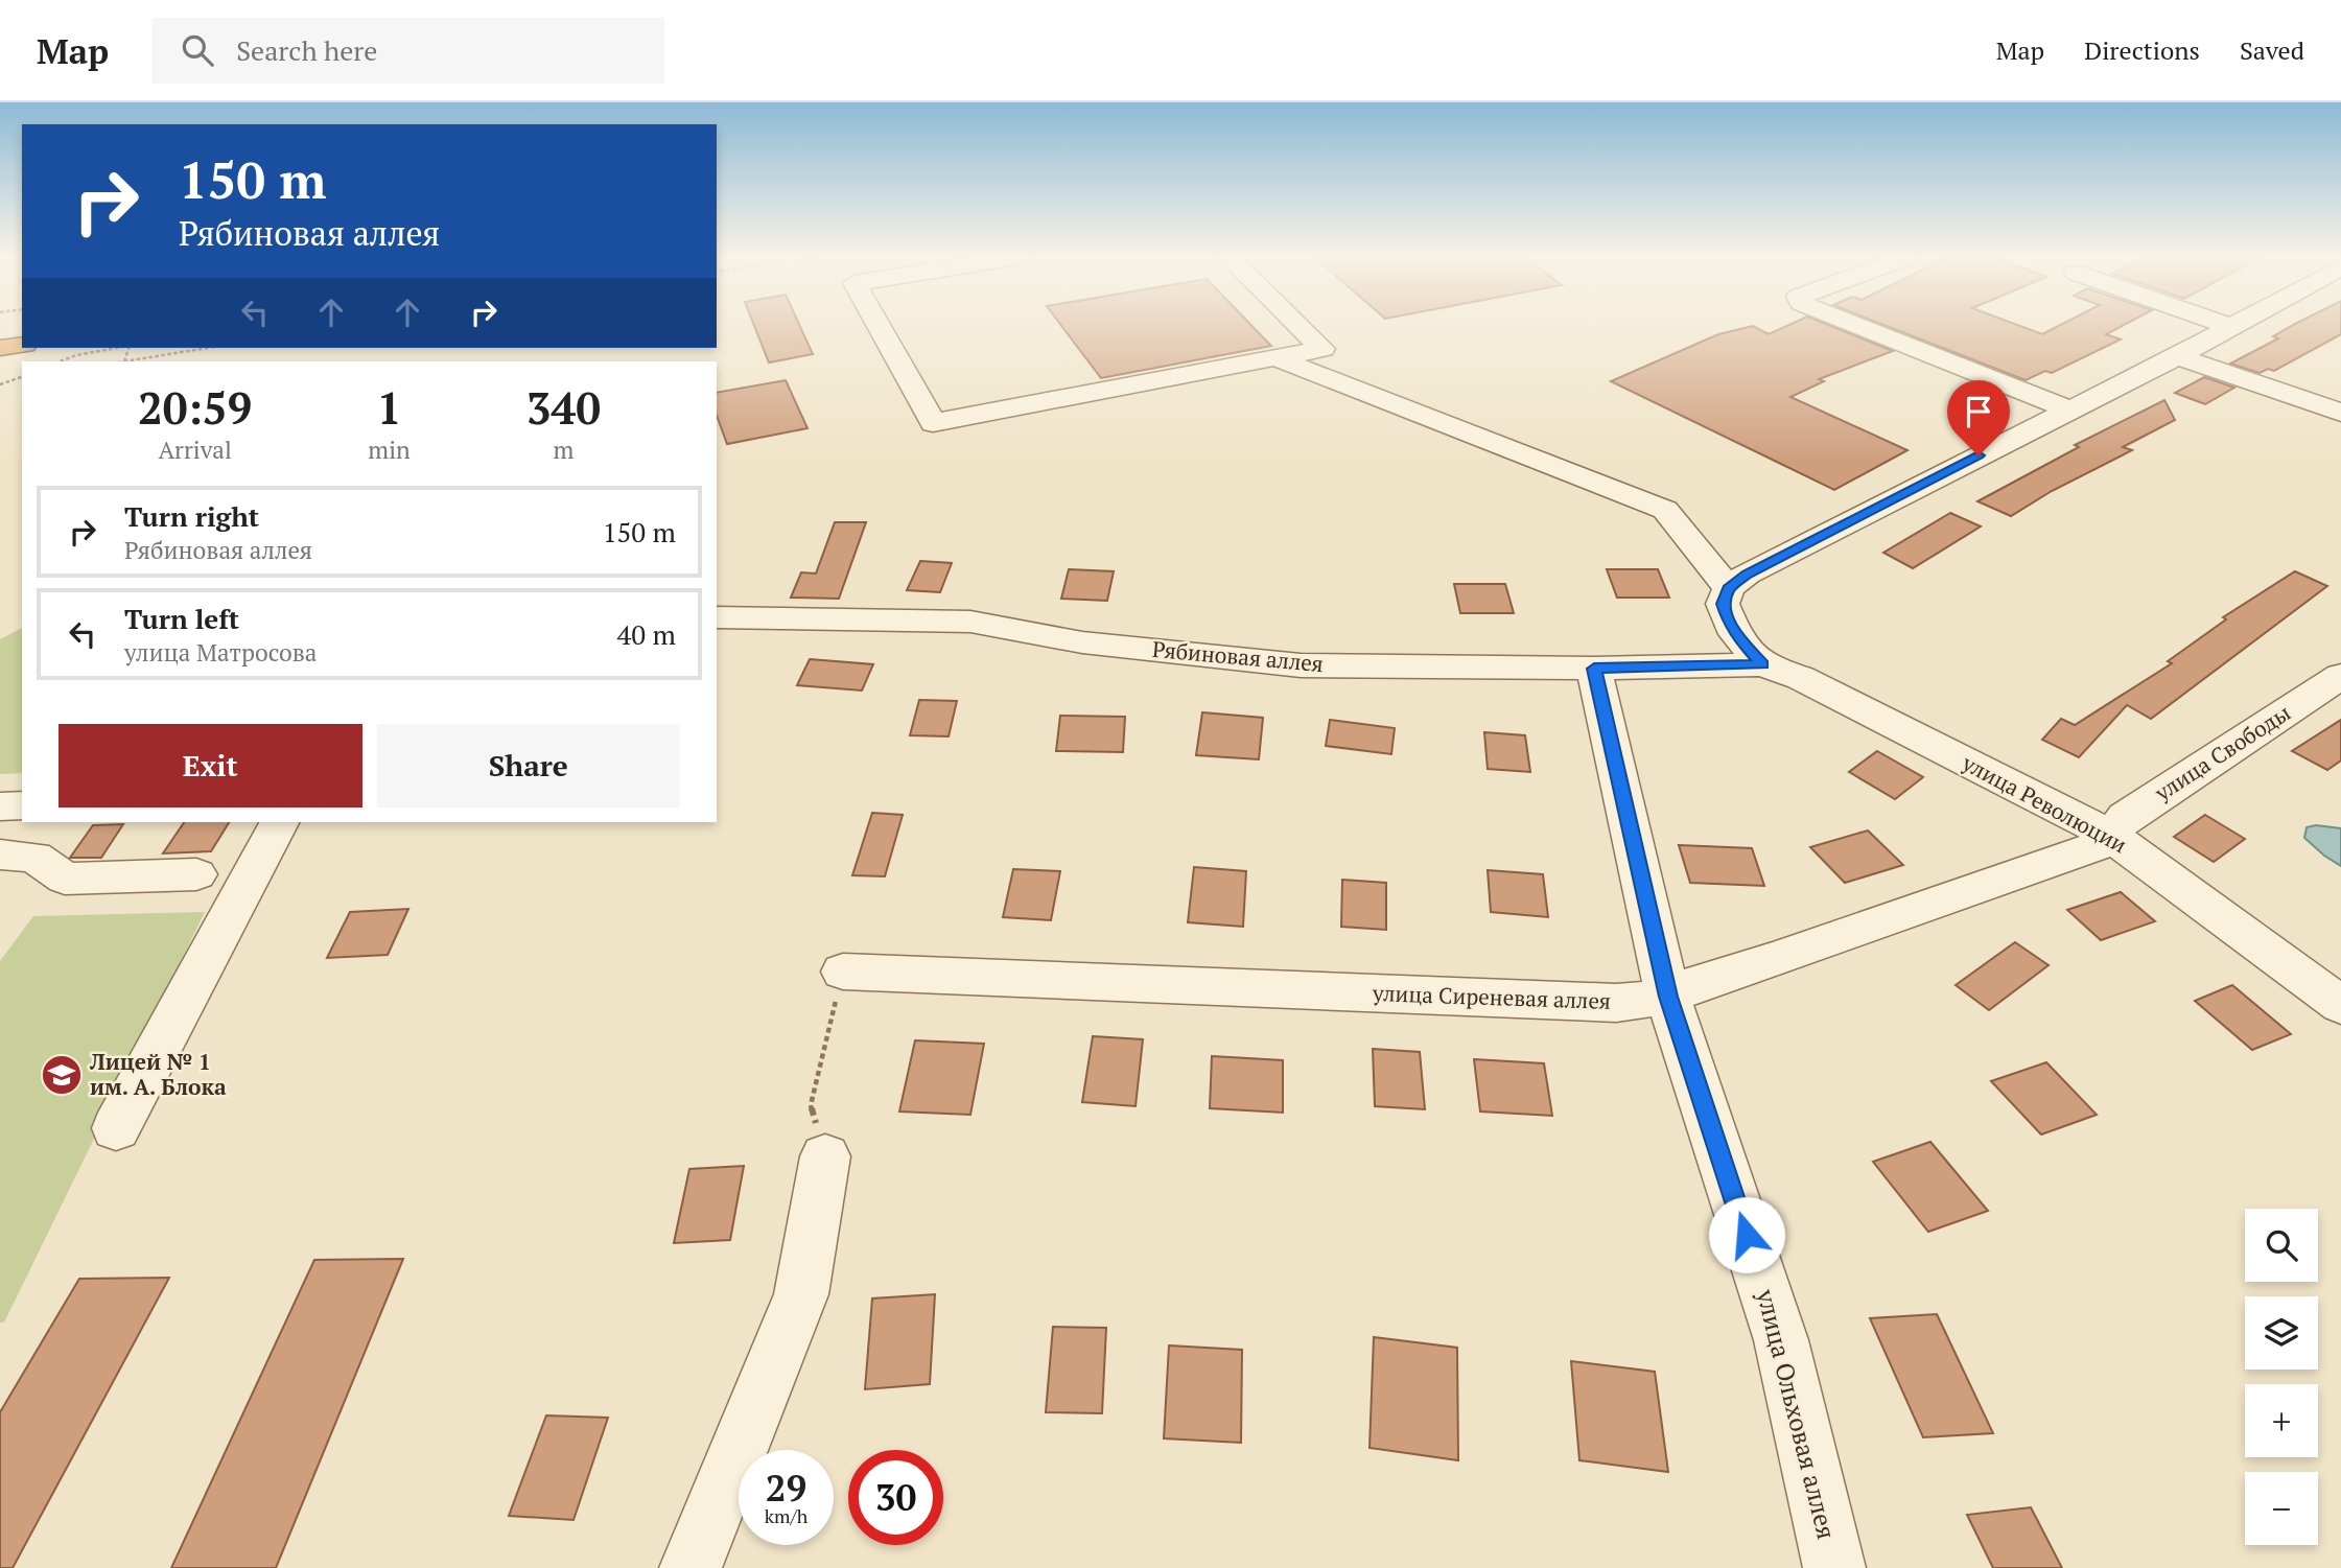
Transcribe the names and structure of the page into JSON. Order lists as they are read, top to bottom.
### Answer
{
  "streets": {
    "street": [
      "Рябиновая аллея",
      "улица Свободы",
      "улица Революции",
      "улица Сиреневая аллея",
      "улица Ольховая аллея"
    ]
  },
  "crossings": [
    ["Рябиновая аллея", "улица Революции"],
    ["Рябиновая аллея", "улица Ольховая аллея"],
    ["улица Свободы", "улица Революции"],
    ["улица Свободы", "улица Сиреневая аллея"],
    ["улица Революции", "улица Сиреневая аллея"],
    ["улица Сиреневая аллея", "улица Ольховая аллея"]
  ],
  "places": {
    "school or university": ["Лицей № 1 им. А. Блока"]
  },
  "page": {
    "header": "Map",
    "search": "Search here",
    "nav": ["Map", "Directions", "Saved"],
    "turn": ["150 m", "Рябиновая аллея"],
    "eta": [
      "20:59",
      "Arrival",
      "1",
      "min",
      "340",
      "m"
    ],
    "list": [
      {
        "name": "Turn right",
        "note": "Рябиновая аллея",
        "value": "150 m"
      },
      {
        "name": "Turn left",
        "note": "улица Матросова",
        "value": "40 m"
      }
    ],
    "buttons": ["Exit", "Share"],
    "map_buttons": ["+", "−"],
    "speed": "29 km/h",
    "limit": "30"
  }
}
